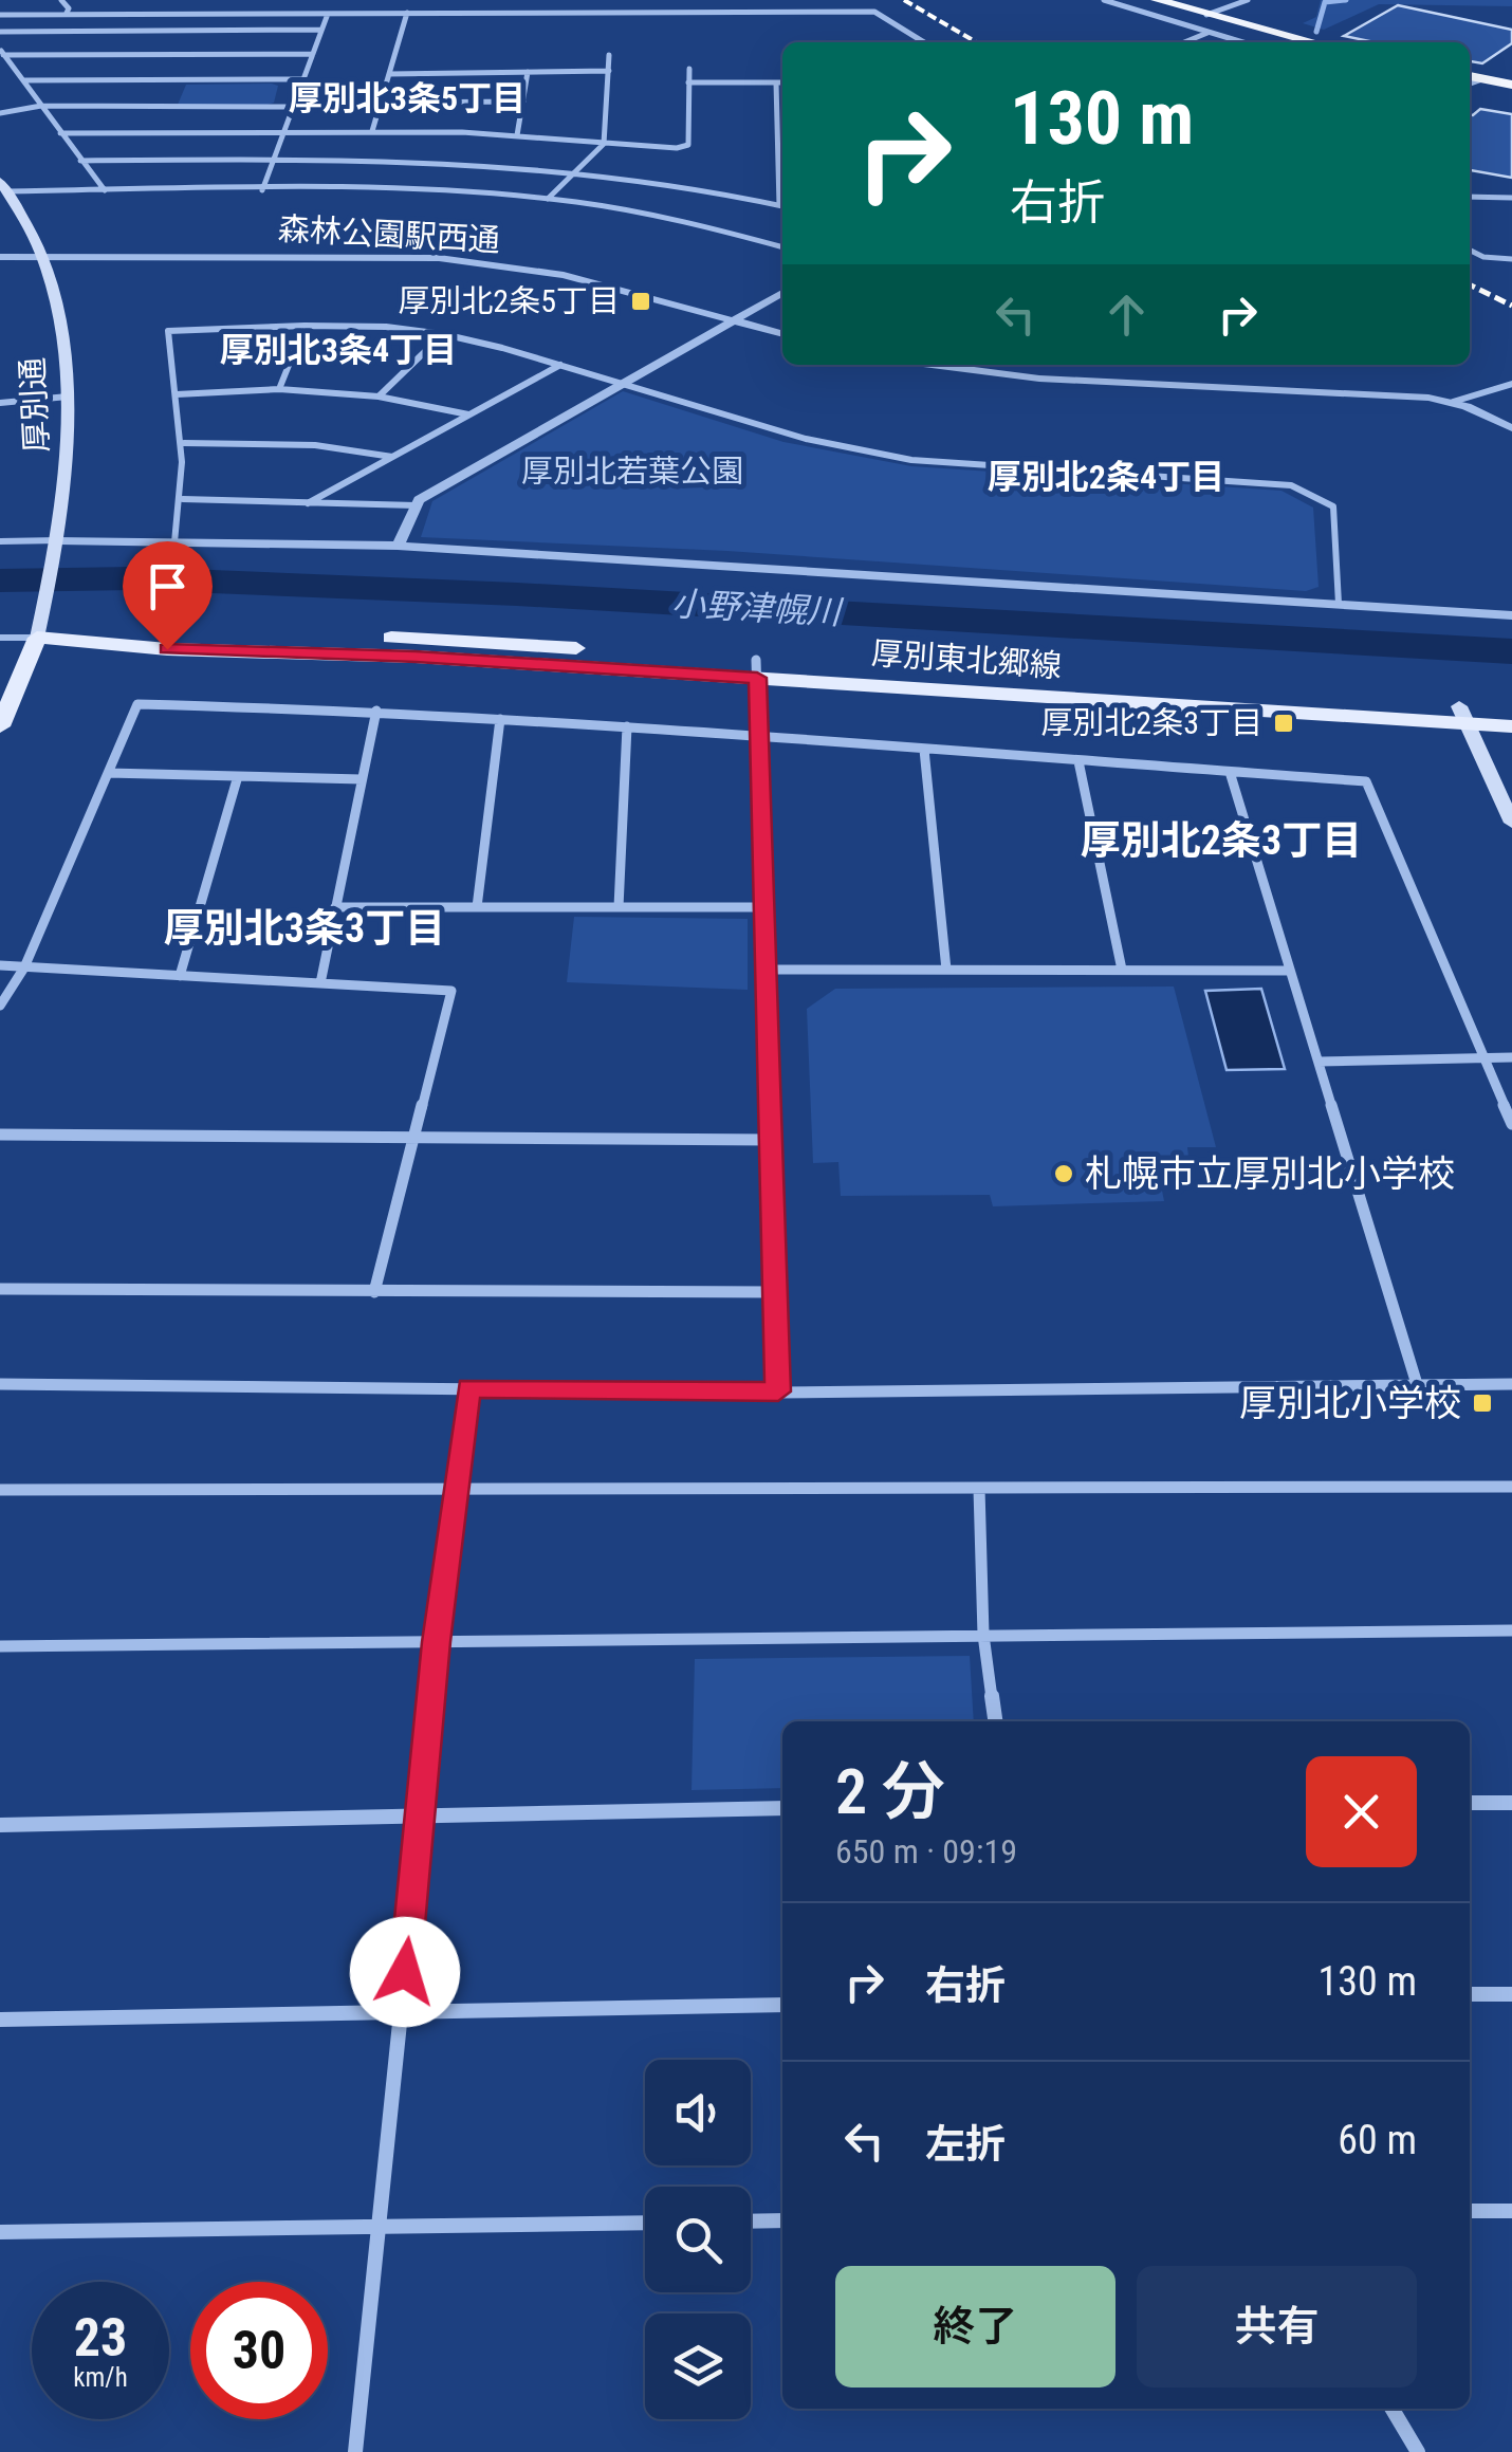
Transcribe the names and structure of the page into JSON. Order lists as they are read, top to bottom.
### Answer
{
  "streets": {
    "main road": ["厚別通", "厚別東北郷線"],
    "street": ["森林公園駅西通"]
  },
  "crossings": [
    ["森林公園駅西通", "厚別通"],
    ["厚別通", "厚別東北郷線"]
  ],
  "districts": [
    "厚別北3条5丁目",
    "厚別北3条4丁目",
    "厚別北2条4丁目",
    "厚別北2条3丁目",
    "厚別北3条3丁目"
  ],
  "water": ["小野津幌川"],
  "parks": ["厚別北若葉公園"],
  "places": {
    "transit": ["厚別北2条5丁目", "厚別北2条3丁目", "厚別北小学校"],
    "other": ["札幌市立厚別北小学校"]
  },
  "page": {
    "turn": ["130 m", "右折"],
    "heading": ["2 分", "650 m · 09:19"],
    "list": [
      {
        "name": "右折",
        "value": "130 m"
      },
      {
        "name": "左折",
        "value": "60 m"
      }
    ],
    "buttons": ["終了", "共有"],
    "speed": "23 km/h",
    "limit": "30"
  }
}
